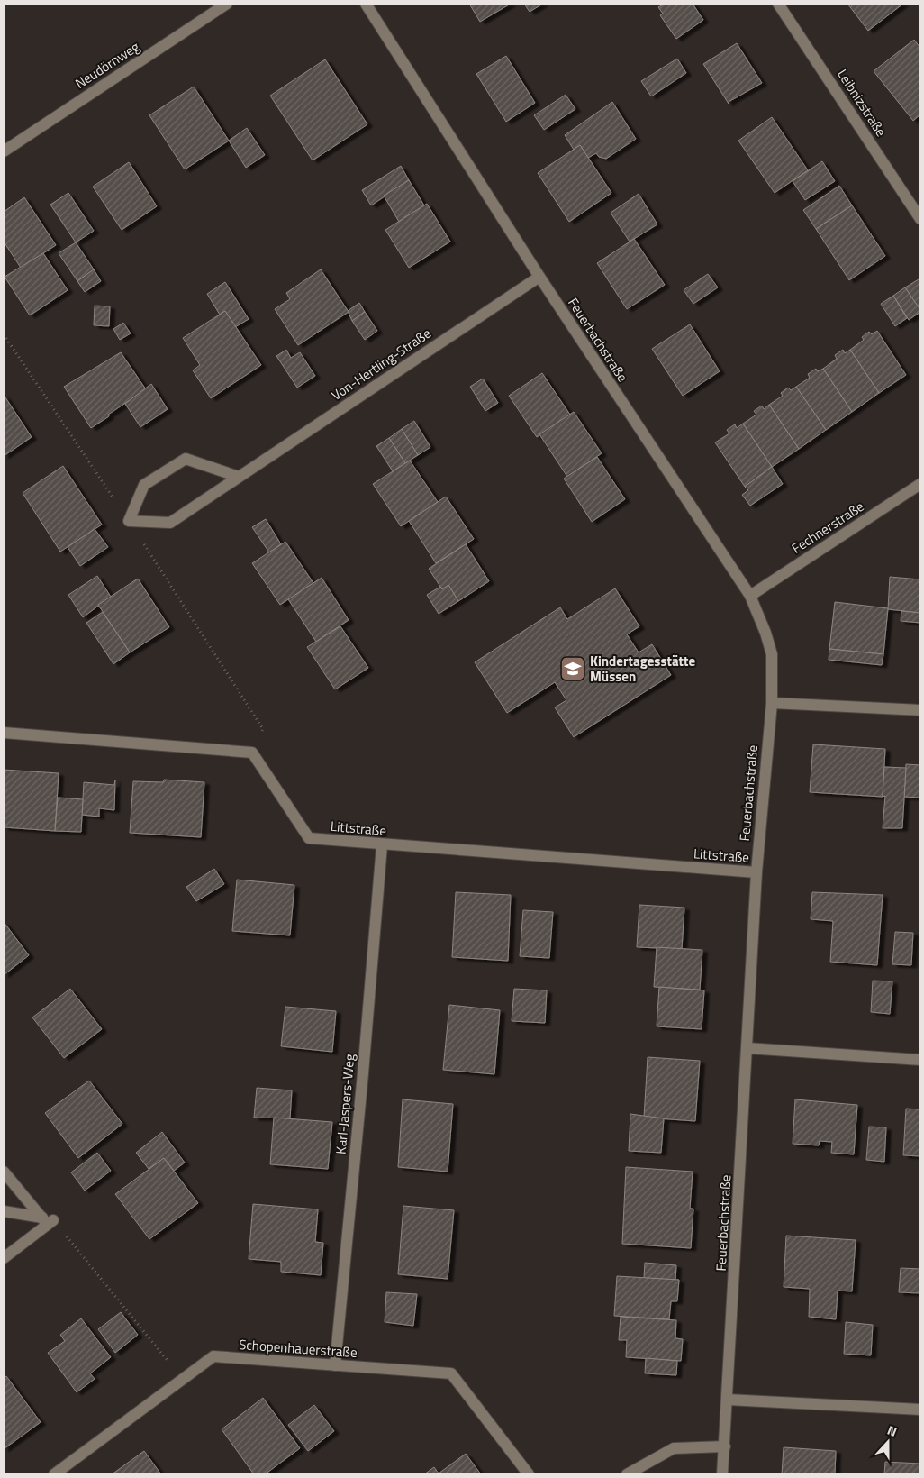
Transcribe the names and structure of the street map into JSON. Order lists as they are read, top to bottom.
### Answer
{
  "streets": {
    "street": [
      "Neudörnweg",
      "Leibnizstraße",
      "Feuerbachstraße",
      "Von-Hertling-Straße",
      "Fechnerstraße",
      "Littstraße",
      "Karl-Jaspers-Weg",
      "Schopenhauerstraße"
    ]
  },
  "crossings": [
    ["Feuerbachstraße", "Von-Hertling-Straße"],
    ["Feuerbachstraße", "Fechnerstraße"],
    ["Feuerbachstraße", "Littstraße"],
    ["Littstraße", "Karl-Jaspers-Weg"],
    ["Karl-Jaspers-Weg", "Schopenhauerstraße"]
  ],
  "places": {
    "school or university": ["Kindertagesstätte Müssen"]
  },
  "north": "top"
}
